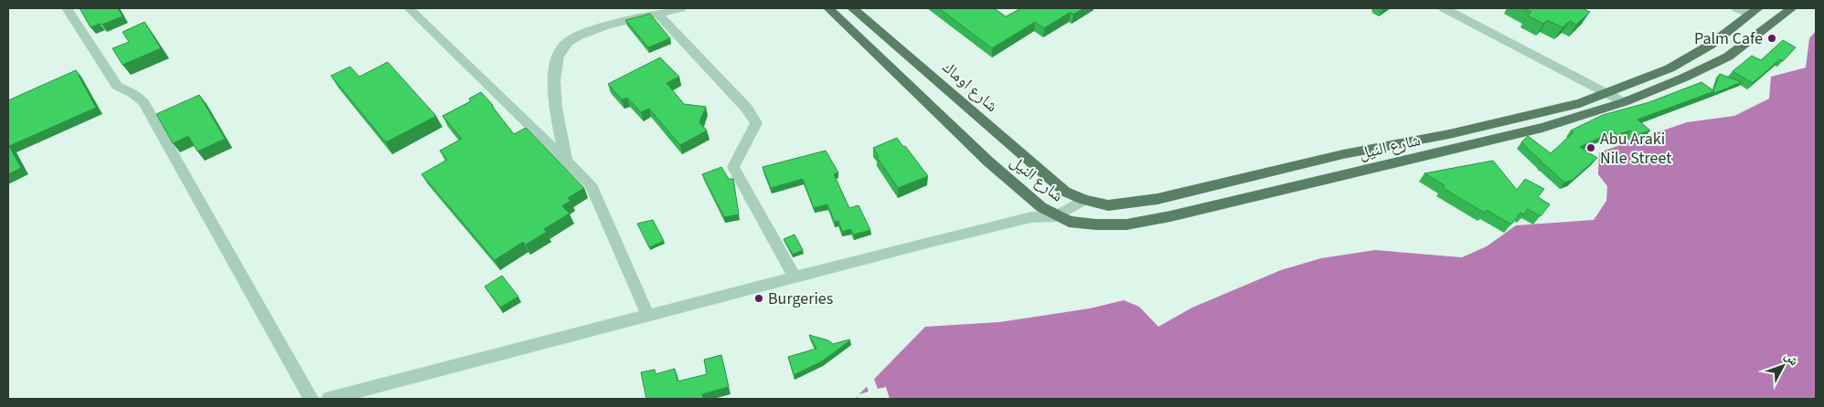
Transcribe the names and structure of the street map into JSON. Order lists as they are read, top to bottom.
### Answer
{
  "streets": {
    "main road": ["شارع اوماك", "شارع النيل"]
  },
  "crossings": [
    ["شارع اوماك", "شارع النيل"]
  ],
  "places": ["Palm Cafe", "Abu Araki Nile Street", "Burgeries"],
  "north": "top right"
}
